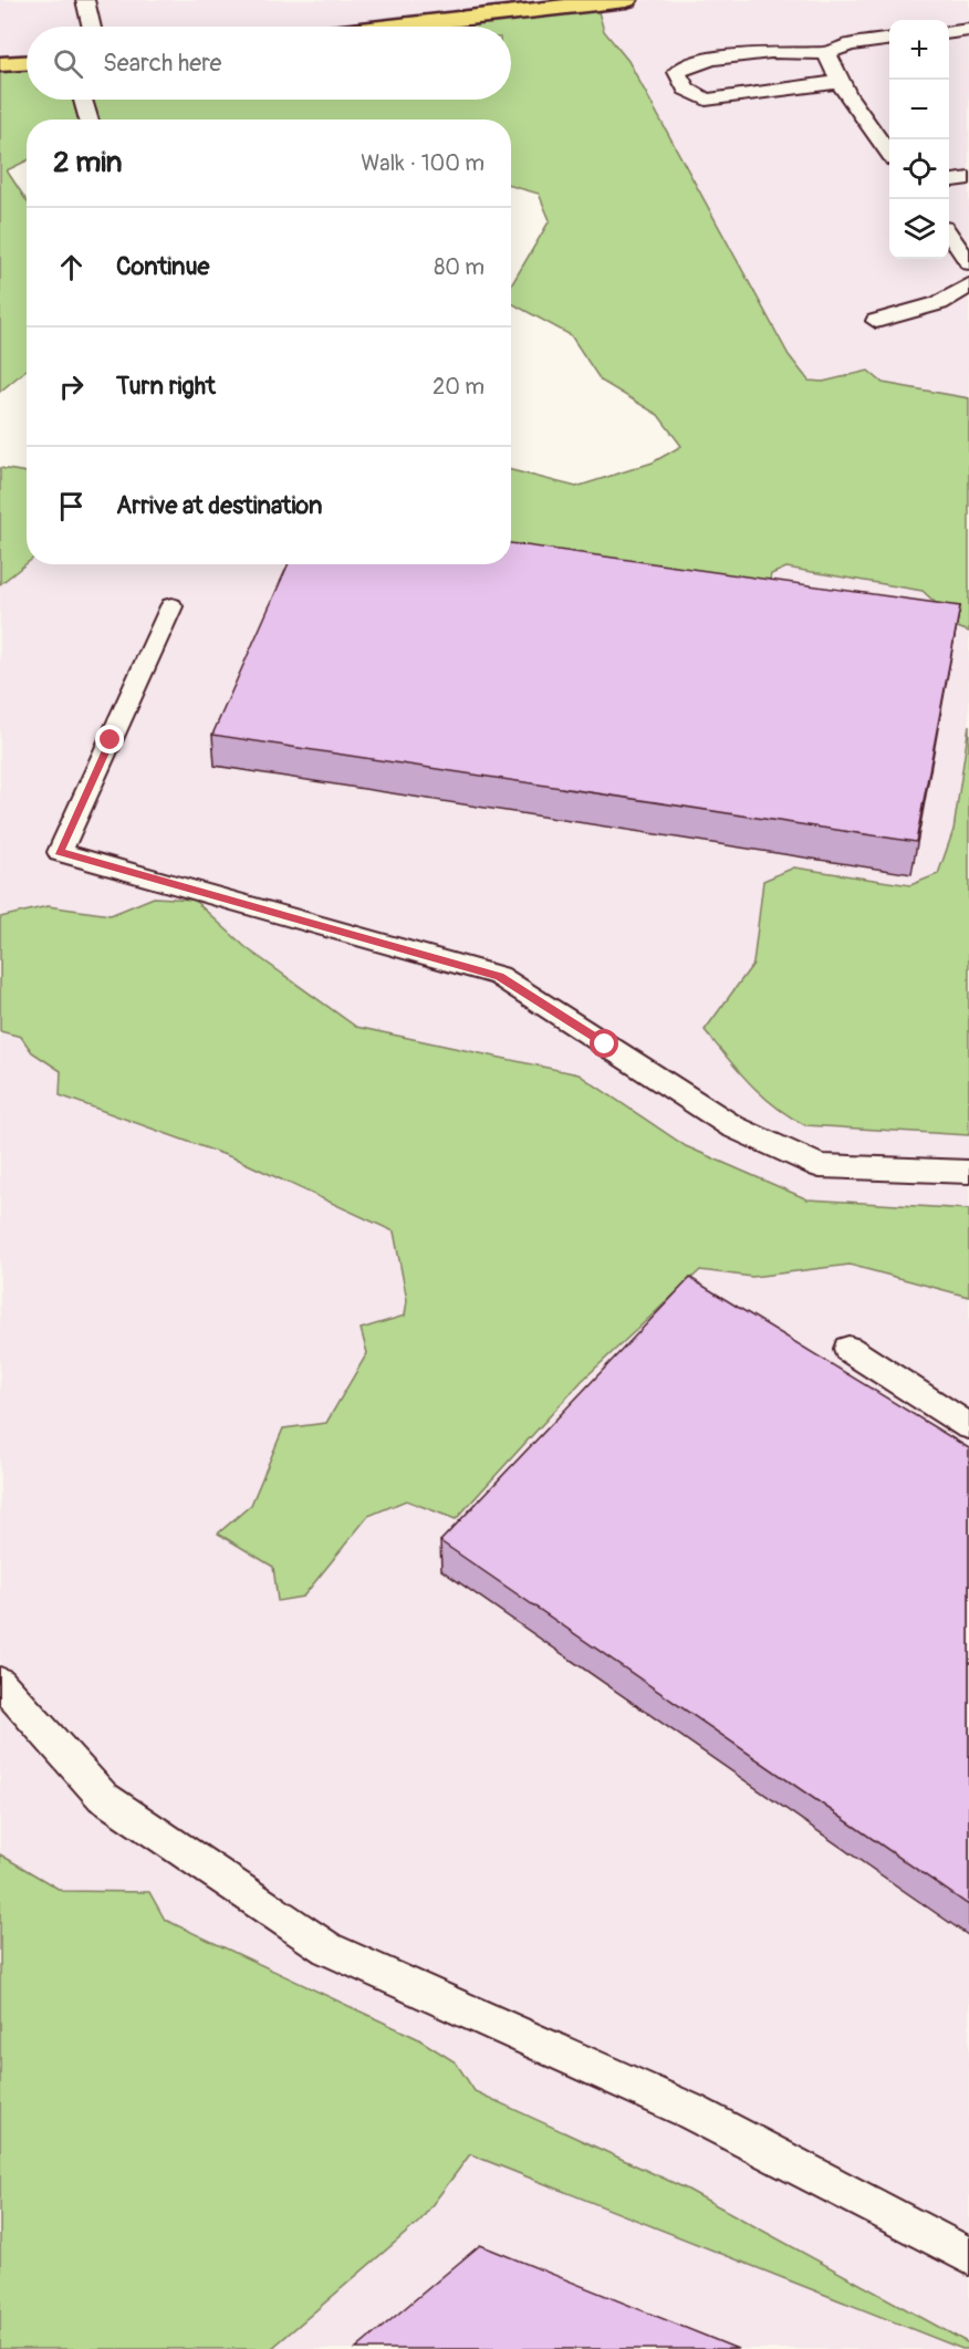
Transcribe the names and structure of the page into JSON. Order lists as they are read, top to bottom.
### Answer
{
  "page": {
    "map_buttons": ["+", "−"],
    "search": "Search here",
    "heading": ["2 min", "Walk · 100 m"],
    "list": [
      ["Continue", "80 m"],
      ["Turn right", "20 m"],
      "Arrive at destination"
    ]
  }
}
